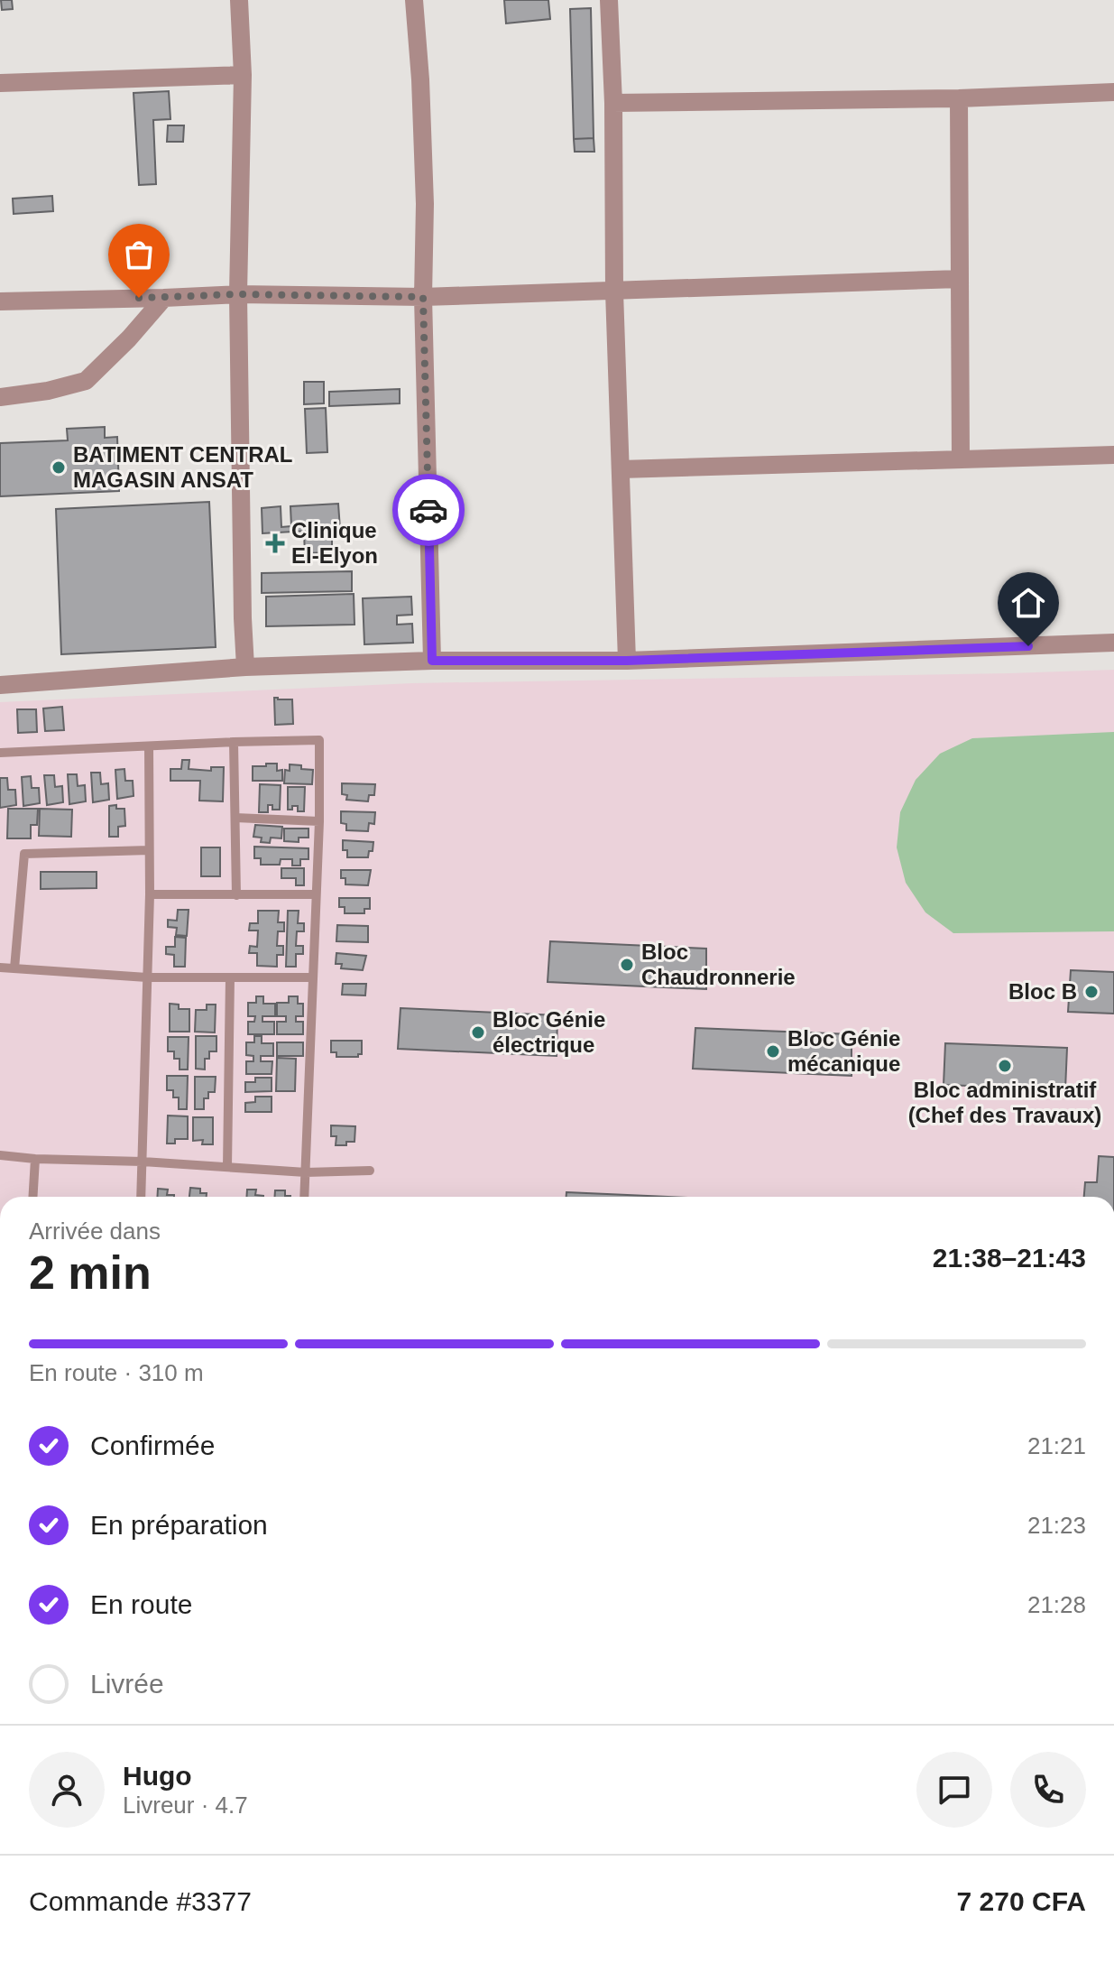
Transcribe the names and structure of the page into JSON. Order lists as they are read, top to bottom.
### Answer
{
  "places": {
    "other": [
      "BATIMENT CENTRAL MAGASIN ANSAT",
      "Bloc Chaudronnerie",
      "Bloc B",
      "Bloc Génie électrique",
      "Bloc Génie mécanique",
      "Bloc administratif (Chef des Travaux)"
    ],
    "health": ["Clinique El-Elyon"]
  },
  "page": {
    "heading": ["2 min", "Arrivée dans", "21:38–21:43"],
    "panel": [
      "Hugo",
      "Livreur · 4.7",
      "Commande #3377",
      "7 270 CFA"
    ],
    "bar": "En route · 310 m",
    "list": [
      ["Confirmée", "21:21"],
      ["En préparation", "21:23"],
      ["En route", "21:28"],
      "Livrée"
    ]
  }
}
